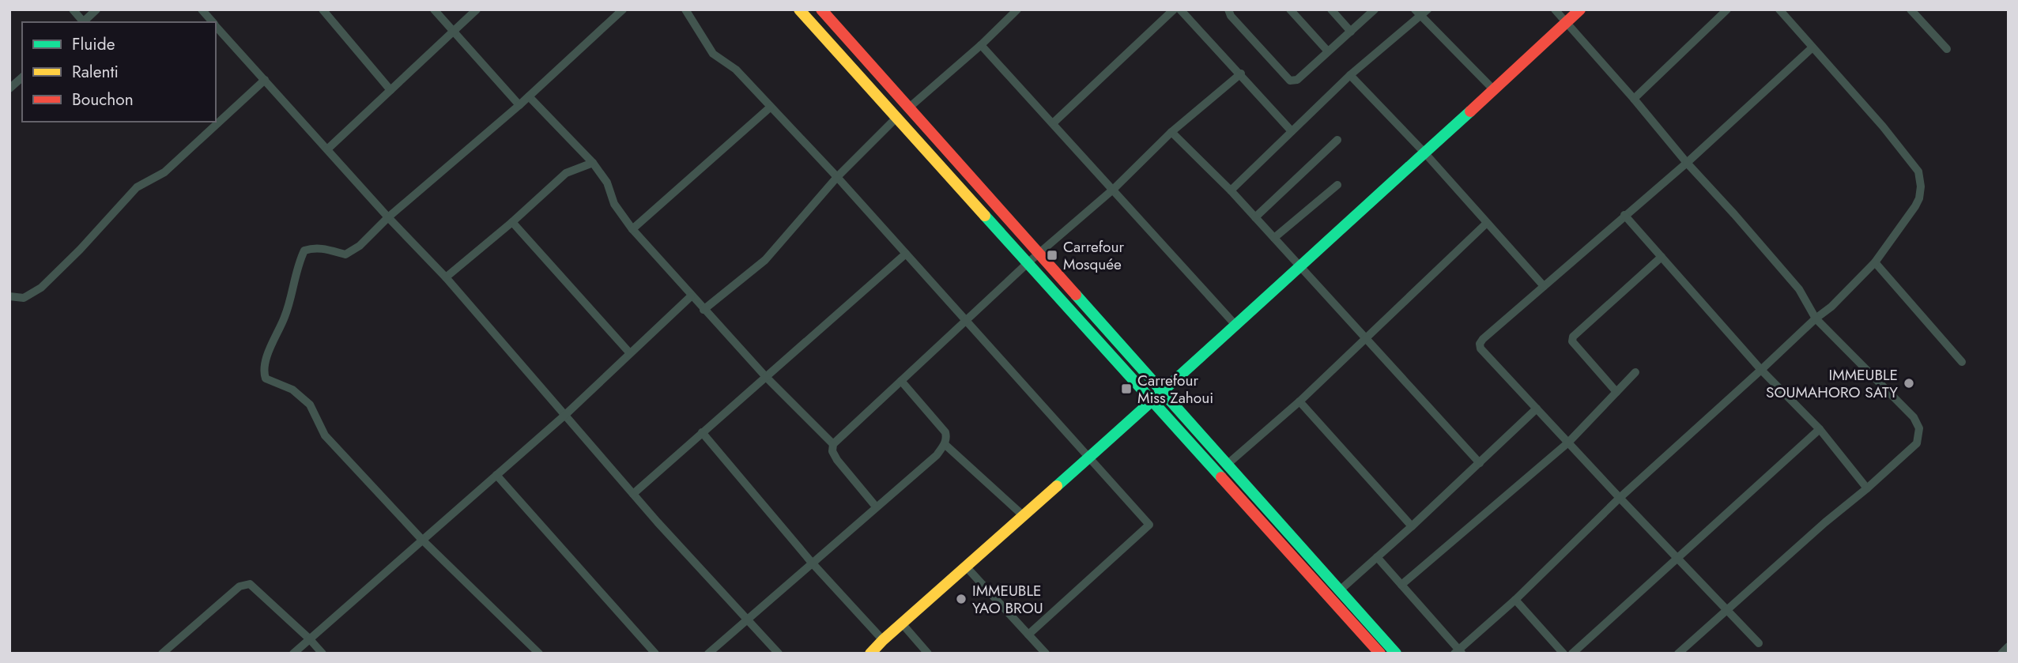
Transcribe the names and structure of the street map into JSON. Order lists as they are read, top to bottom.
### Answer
{
  "places": {
    "transit": ["Carrefour Mosquée", "Carrefour Miss Zahoui"],
    "other": ["IMMEUBLE SOUMAHORO SATY", "IMMEUBLE YAO BROU"]
  },
  "legend": ["Fluide", "Ralenti", "Bouchon"]
}
